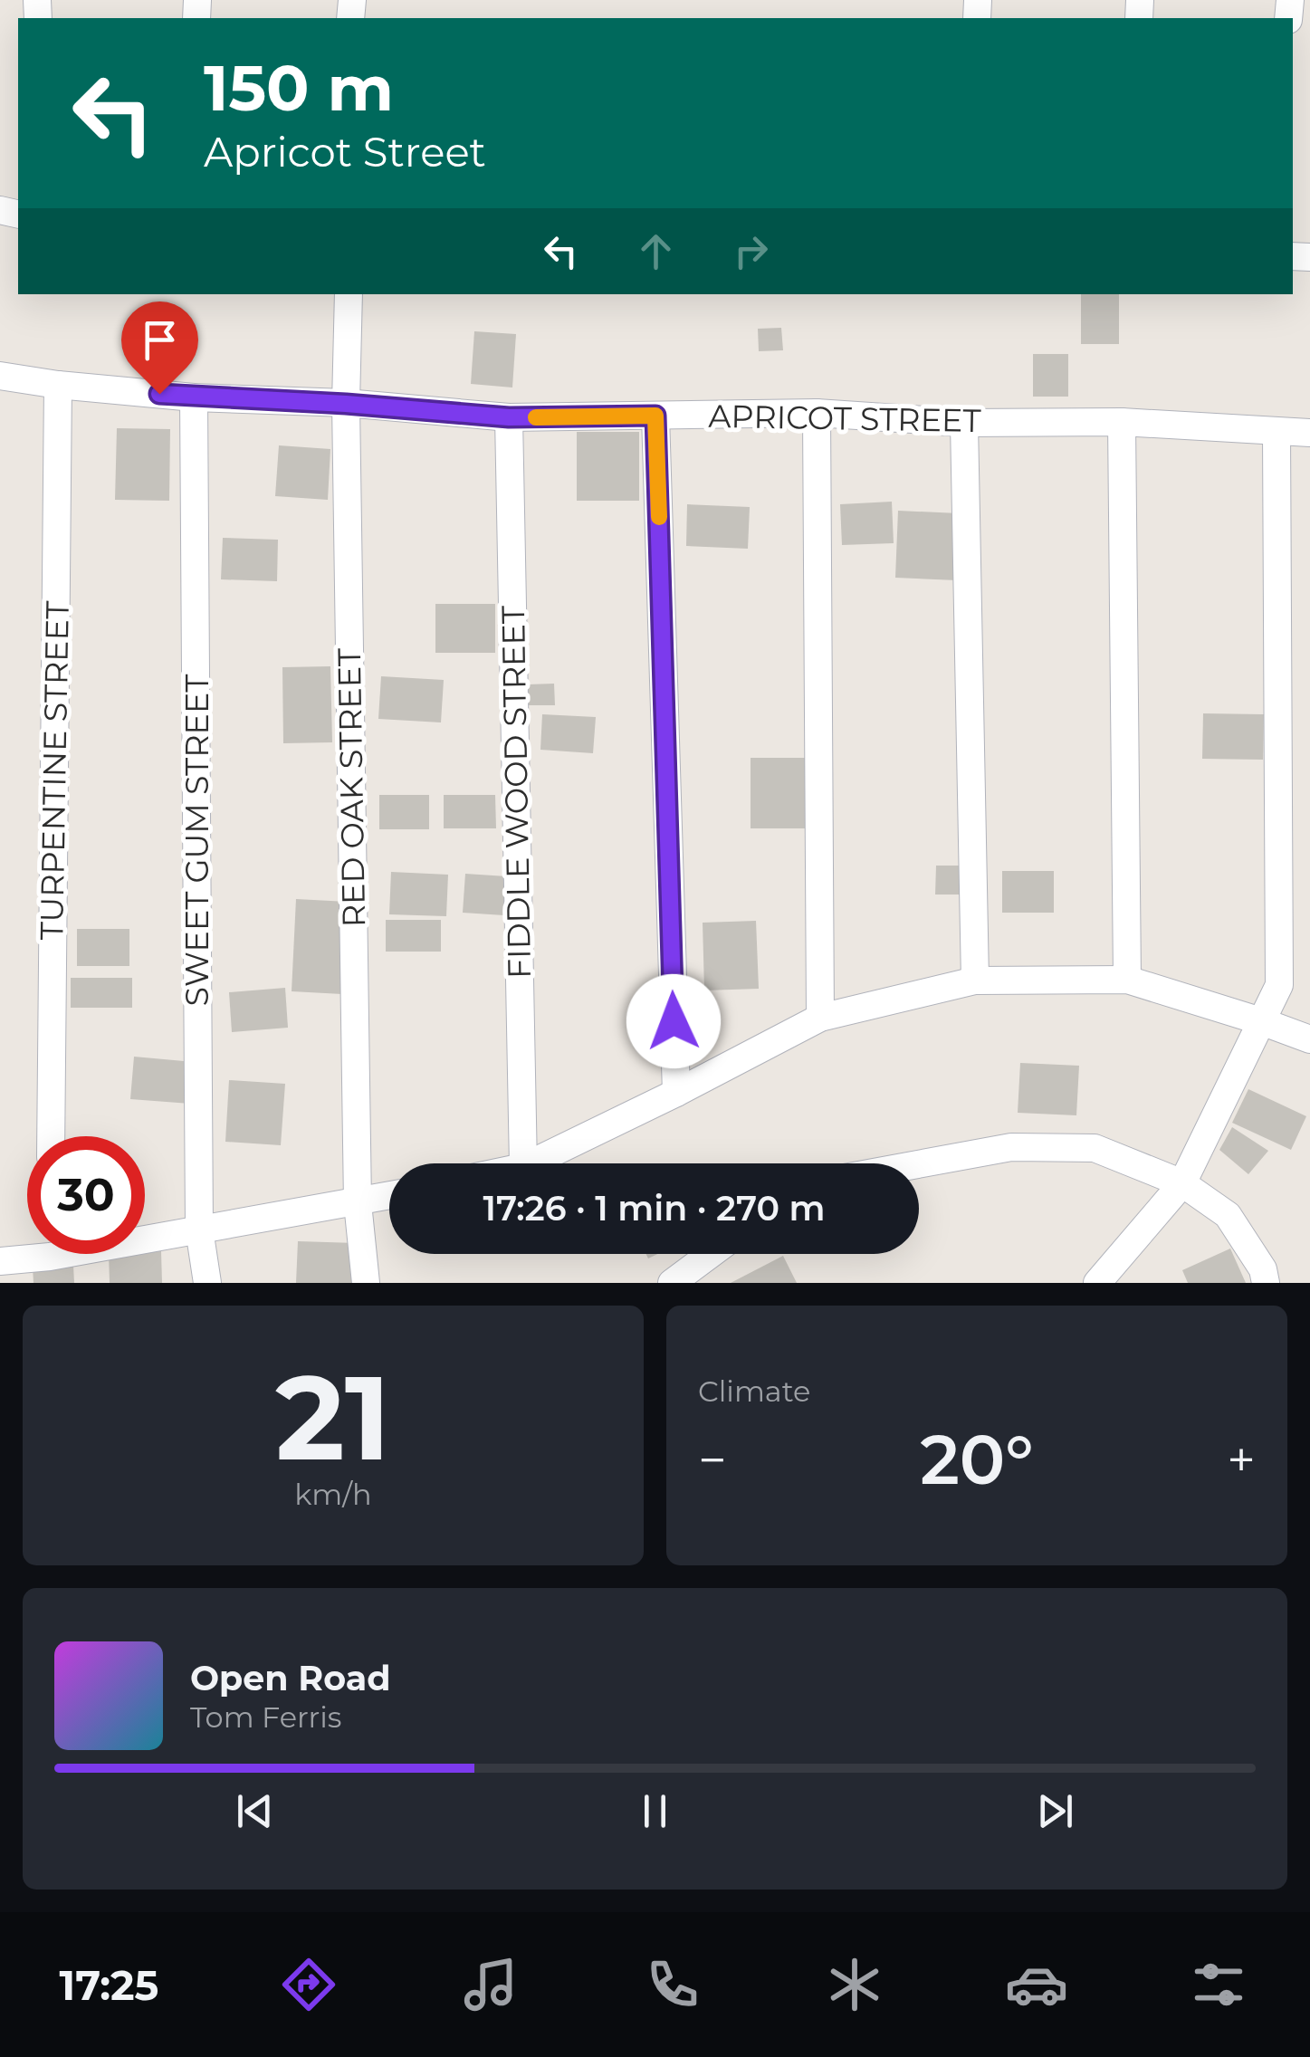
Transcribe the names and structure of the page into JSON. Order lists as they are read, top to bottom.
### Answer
{
  "streets": {
    "street": [
      "APRICOT STREET",
      "TURPENTINE STREET",
      "RED OAK STREET",
      "FIDDLE WOOD STREET",
      "SWEET GUM STREET"
    ]
  },
  "crossings": [
    ["APRICOT STREET", "TURPENTINE STREET"],
    ["APRICOT STREET", "RED OAK STREET"],
    ["APRICOT STREET", "FIDDLE WOOD STREET"],
    ["APRICOT STREET", "SWEET GUM STREET"]
  ],
  "page": {
    "turn": ["150 m", "Apricot Street"],
    "limit": "30",
    "trip": "17:26 · 1 min · 270 m",
    "tile": [
      ["21", "km/h"],
      "Climate"
    ],
    "heat": ["−", "20°", "+"],
    "song": ["Open Road", "Tom Ferris"],
    "tabs": "17:25"
  }
}
